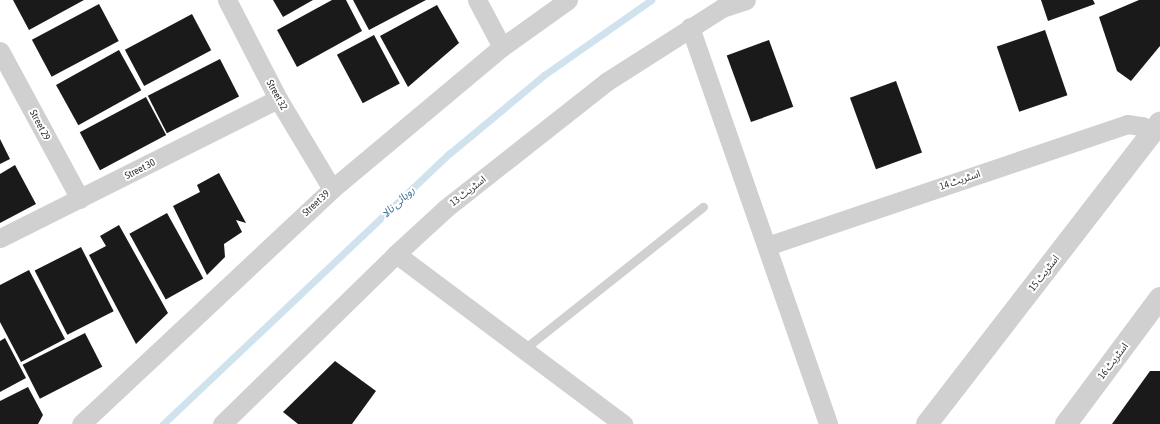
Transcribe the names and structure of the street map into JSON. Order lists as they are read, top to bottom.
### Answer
{
  "streets": {
    "street": [
      "Street 32",
      "Street 29",
      "Street 30",
      "اسٹریٹ 14",
      "اسٹریٹ 13",
      "Street 39",
      "اسٹریٹ 15",
      "اسٹریٹ 16"
    ]
  },
  "crossings": [
    ["Street 32", "Street 30"],
    ["Street 32", "Street 39"],
    ["Street 29", "Street 30"],
    ["اسٹریٹ 14", "اسٹریٹ 15"]
  ],
  "water": ["روہائی نالا"]
}
